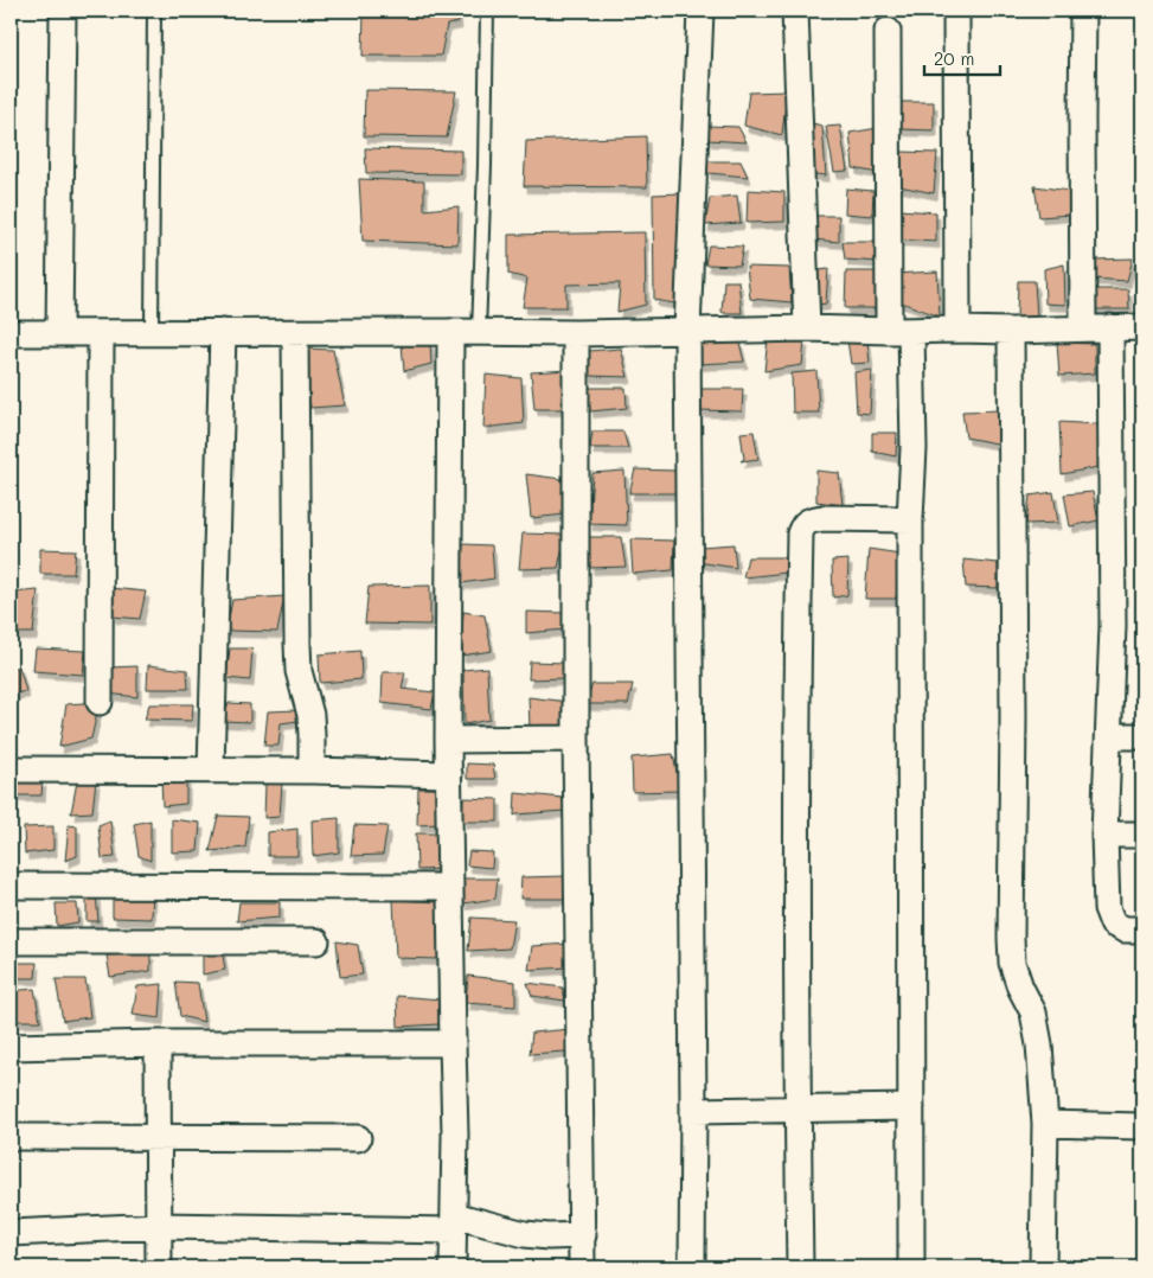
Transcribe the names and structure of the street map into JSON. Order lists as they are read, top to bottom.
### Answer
{
  "scale_bar": "20 m"
}
